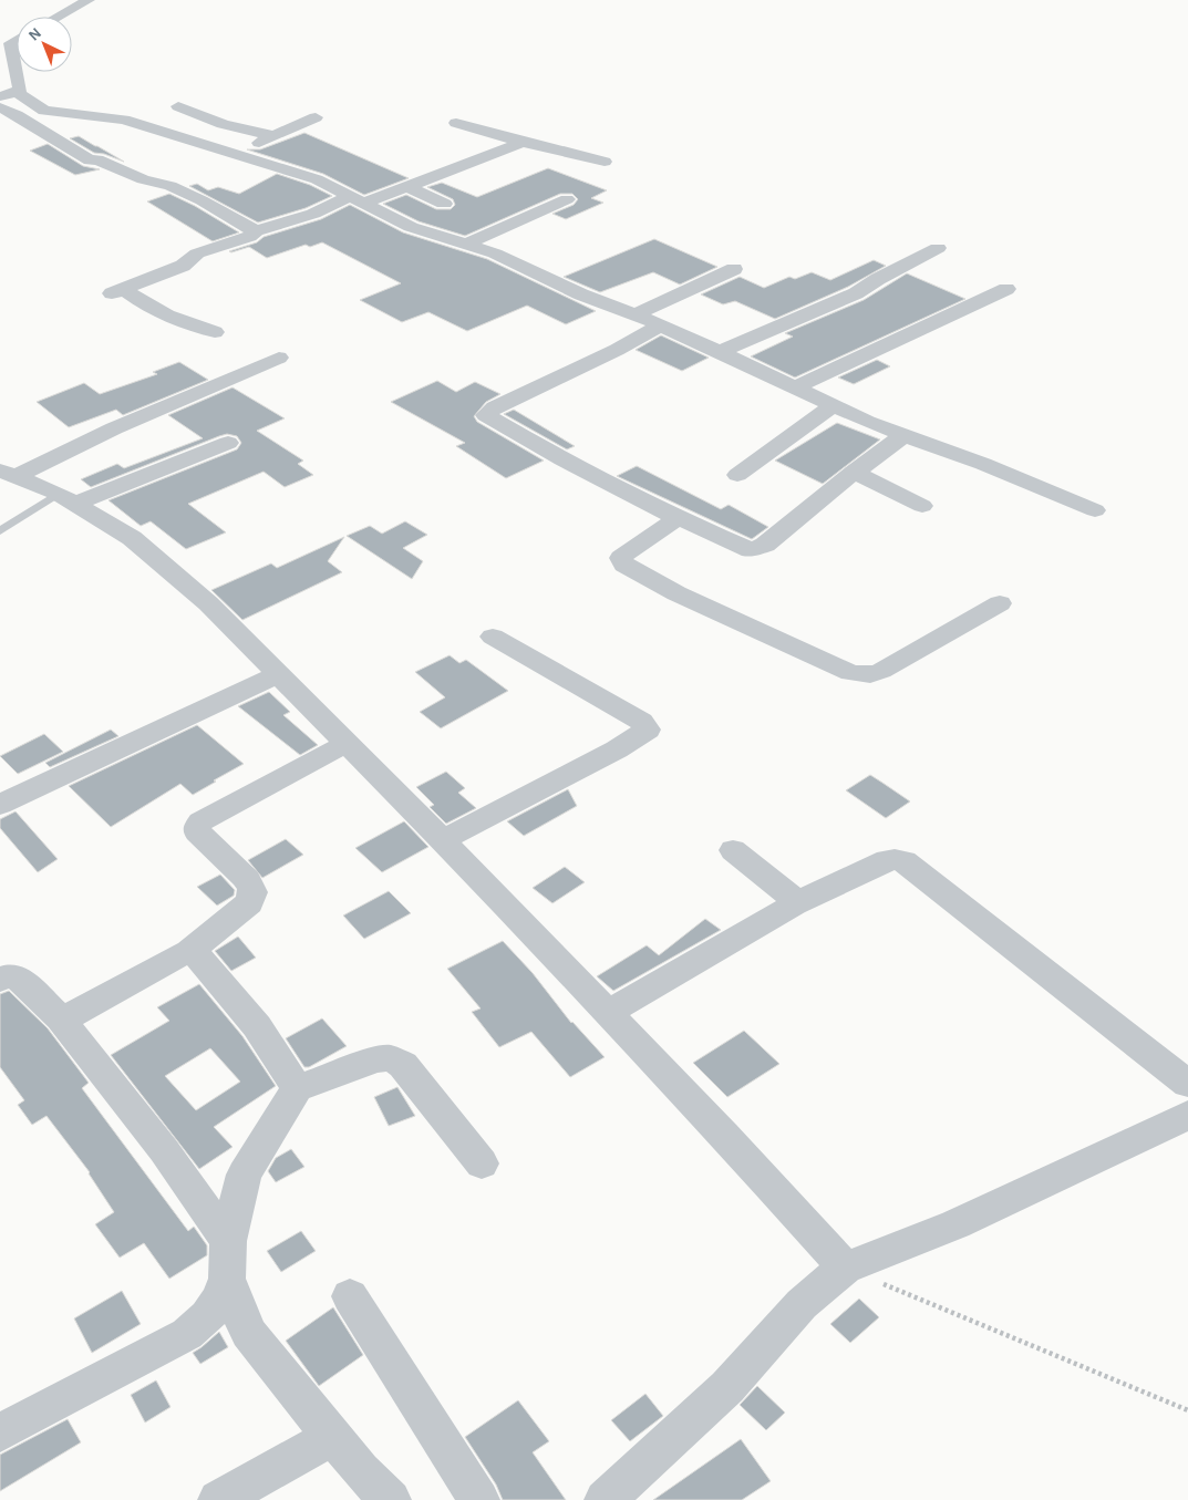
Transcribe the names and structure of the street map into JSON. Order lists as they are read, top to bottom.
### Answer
{
  "north": "top left"
}
